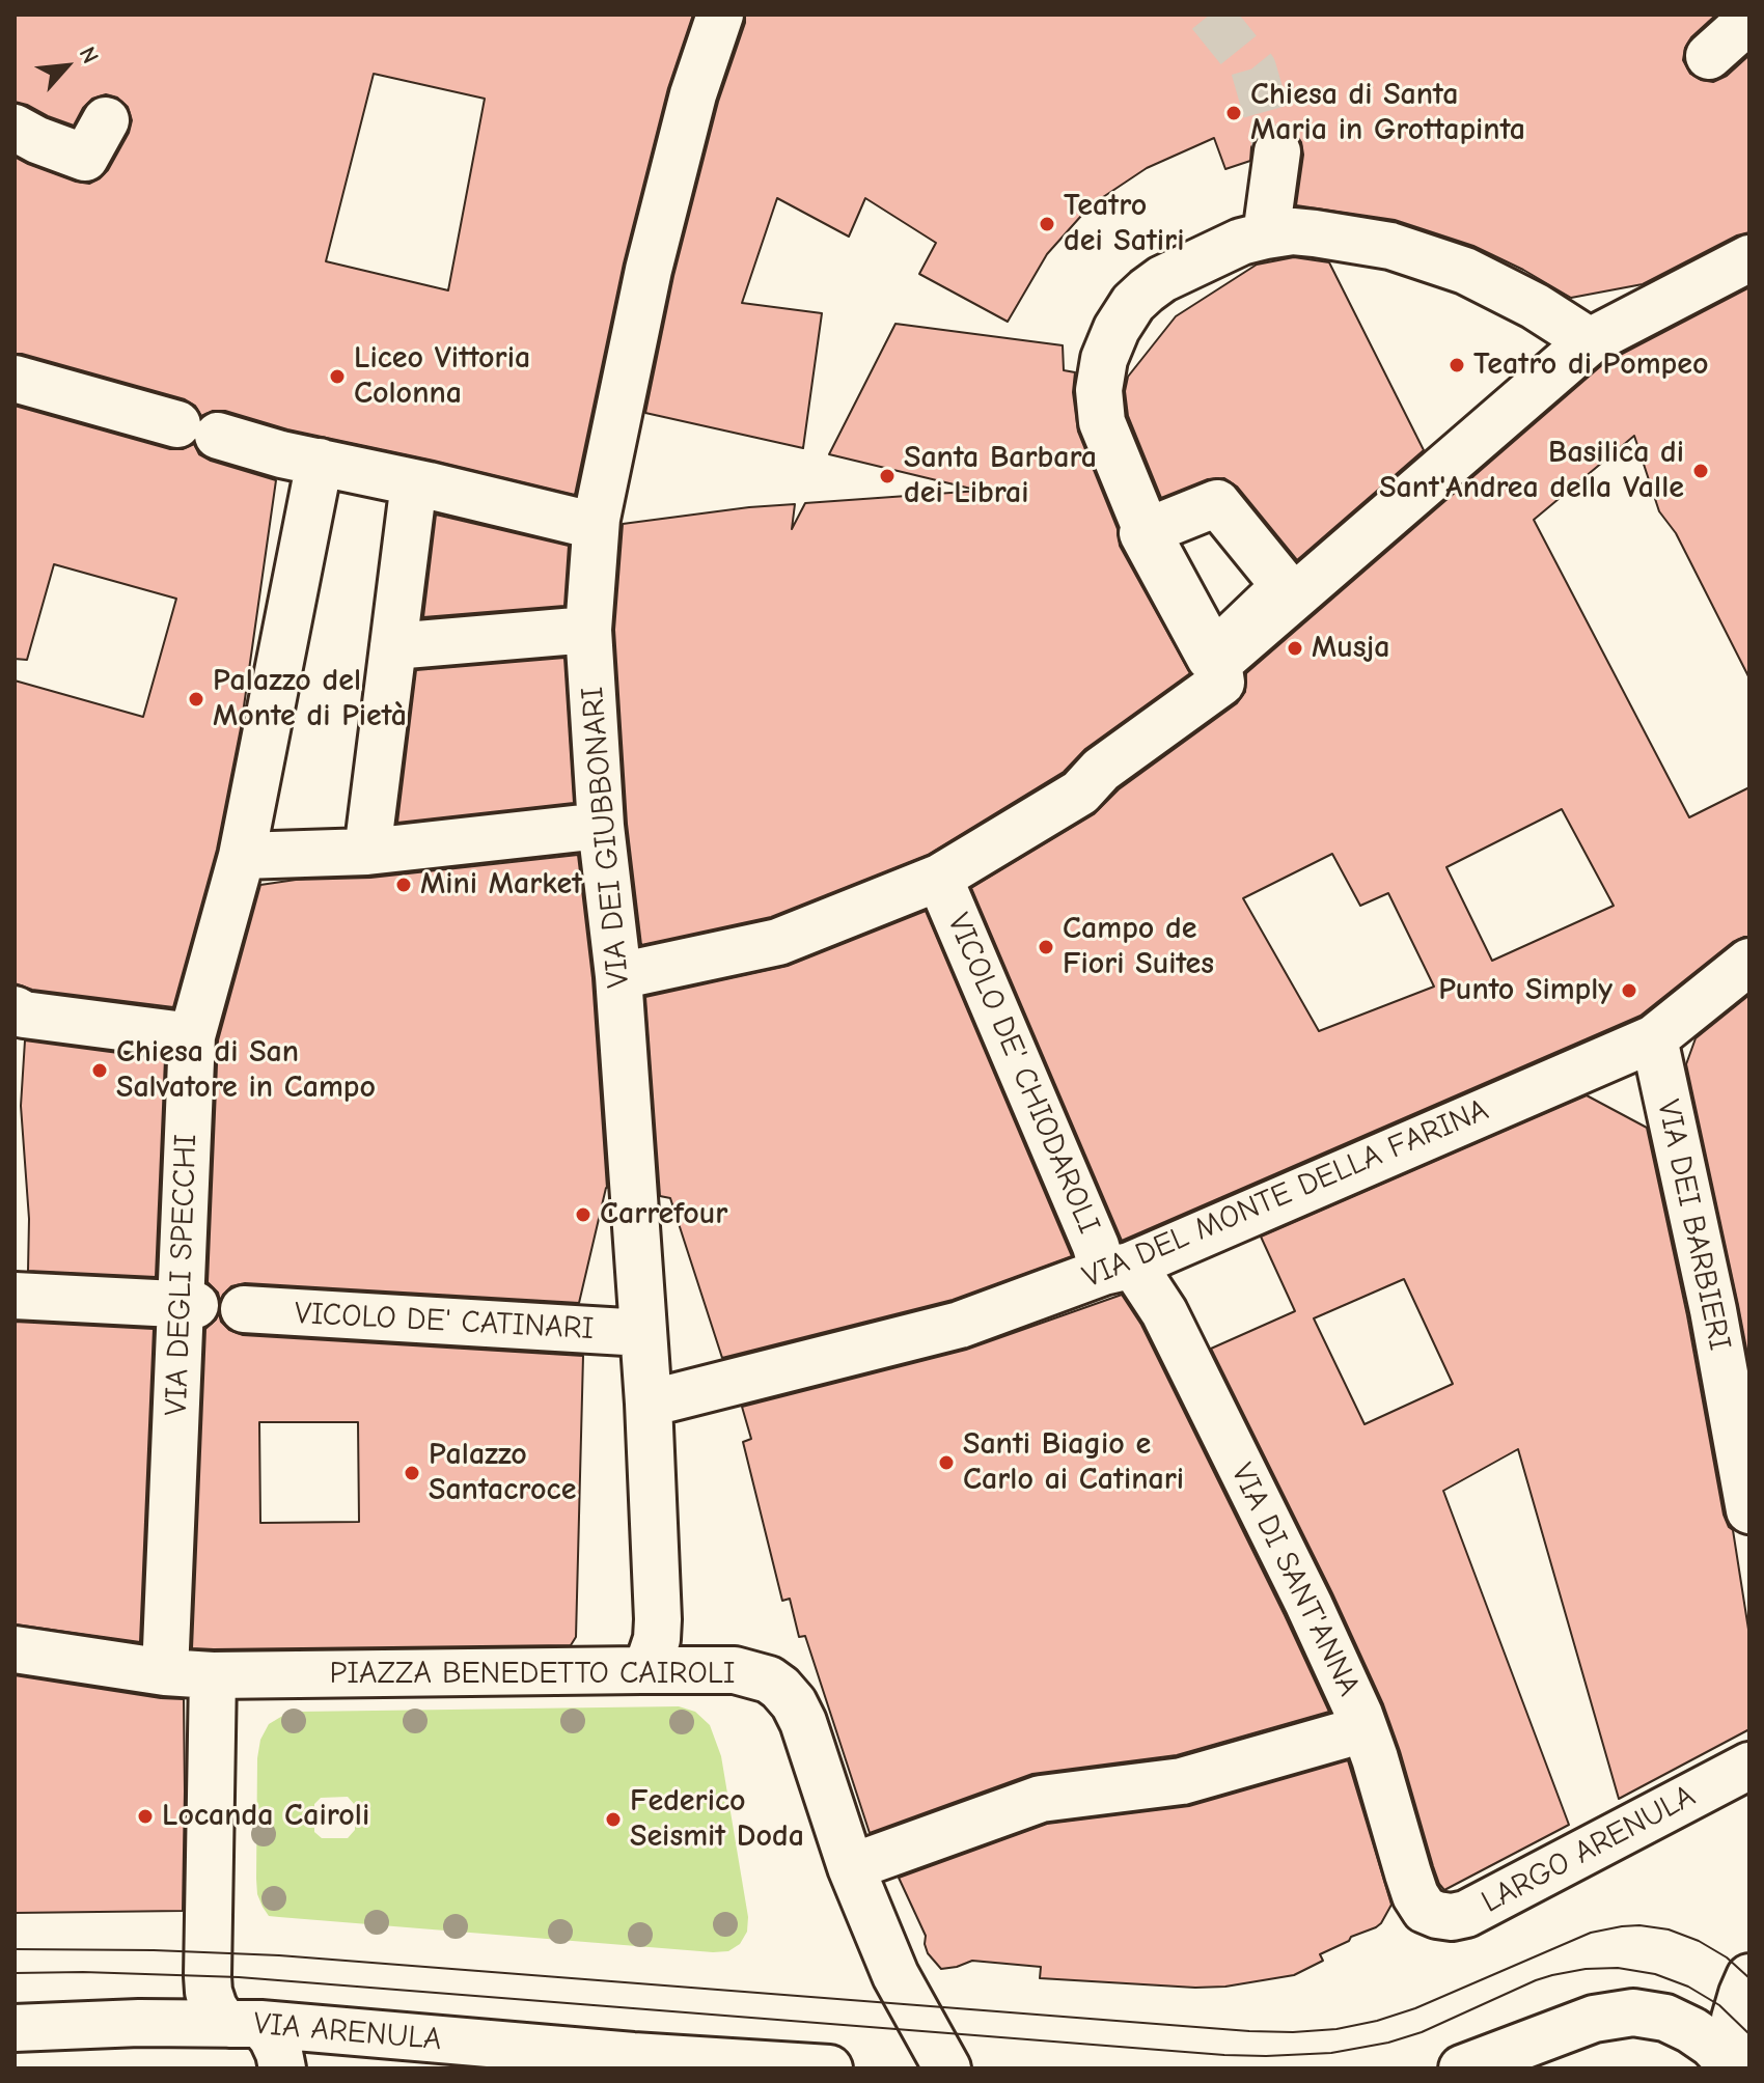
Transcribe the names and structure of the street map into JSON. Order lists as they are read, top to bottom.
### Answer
{
  "streets": {
    "street": [
      "VIA DEI GIUBBONARI",
      "VICOLO DE' CHIODAROLI",
      "VIA DEL MONTE DELLA FARINA",
      "VIA DEI BARBIERI",
      "VIA DEGLI SPECCHI",
      "VICOLO DE' CATINARI",
      "VIA DI SANT'ANNA",
      "PIAZZA BENEDETTO CAIROLI",
      "LARGO ARENULA",
      "VIA ARENULA"
    ]
  },
  "crossings": [
    ["VIA DEI GIUBBONARI", "VIA DEL MONTE DELLA FARINA"],
    ["VIA DEI GIUBBONARI", "VICOLO DE' CATINARI"],
    ["VIA DEI GIUBBONARI", "PIAZZA BENEDETTO CAIROLI"],
    ["VICOLO DE' CHIODAROLI", "VIA DEL MONTE DELLA FARINA"],
    ["VICOLO DE' CHIODAROLI", "VIA DI SANT'ANNA"],
    ["VIA DEL MONTE DELLA FARINA", "VIA DEI BARBIERI"],
    ["VIA DEL MONTE DELLA FARINA", "VIA DI SANT'ANNA"],
    ["VIA DEGLI SPECCHI", "PIAZZA BENEDETTO CAIROLI"],
    ["VIA DI SANT'ANNA", "LARGO ARENULA"]
  ],
  "places": [
    "Chiesa di Santa Maria in Grottapinta",
    "Teatro dei Satiri",
    "Teatro di Pompeo",
    "Liceo Vittoria Colonna",
    "Basilica di Sant'Andrea della Valle",
    "Santa Barbara dei Librai",
    "Musja",
    "Palazzo del Monte di Pietà",
    "Mini Market",
    "Campo de Fiori Suites",
    "Punto Simply",
    "Chiesa di San Salvatore in Campo",
    "Carrefour",
    "Santi Biagio e Carlo ai Catinari",
    "Palazzo Santacroce",
    "Locanda Cairoli",
    "Federico Seismit Doda"
  ],
  "north": "top right"
}
